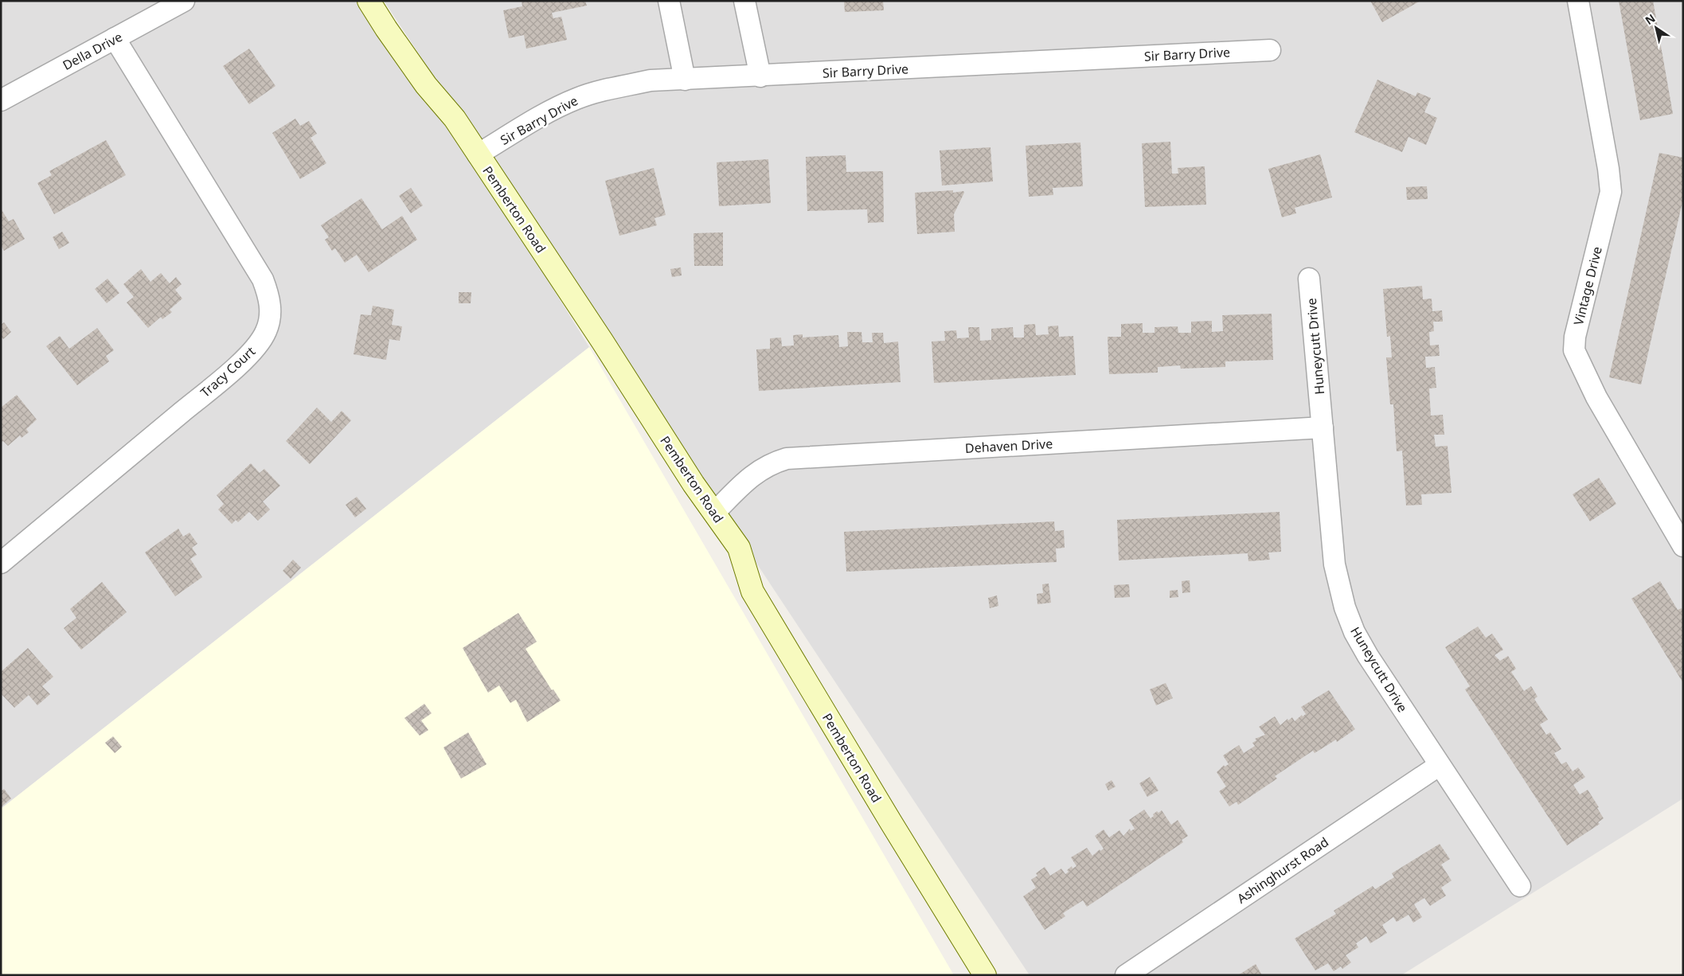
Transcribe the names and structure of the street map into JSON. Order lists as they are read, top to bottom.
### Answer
{
  "streets": {
    "street": [
      "Della Drive",
      "Sir Barry Drive",
      "Pemberton Road",
      "Vintage Drive",
      "Huneycutt Drive",
      "Tracy Court",
      "Dehaven Drive",
      "Ashinghurst Road"
    ]
  },
  "crossings": [
    ["Della Drive", "Tracy Court"],
    ["Sir Barry Drive", "Pemberton Road"],
    ["Pemberton Road", "Dehaven Drive"],
    ["Huneycutt Drive", "Dehaven Drive"],
    ["Huneycutt Drive", "Ashinghurst Road"]
  ],
  "north": "top left"
}
